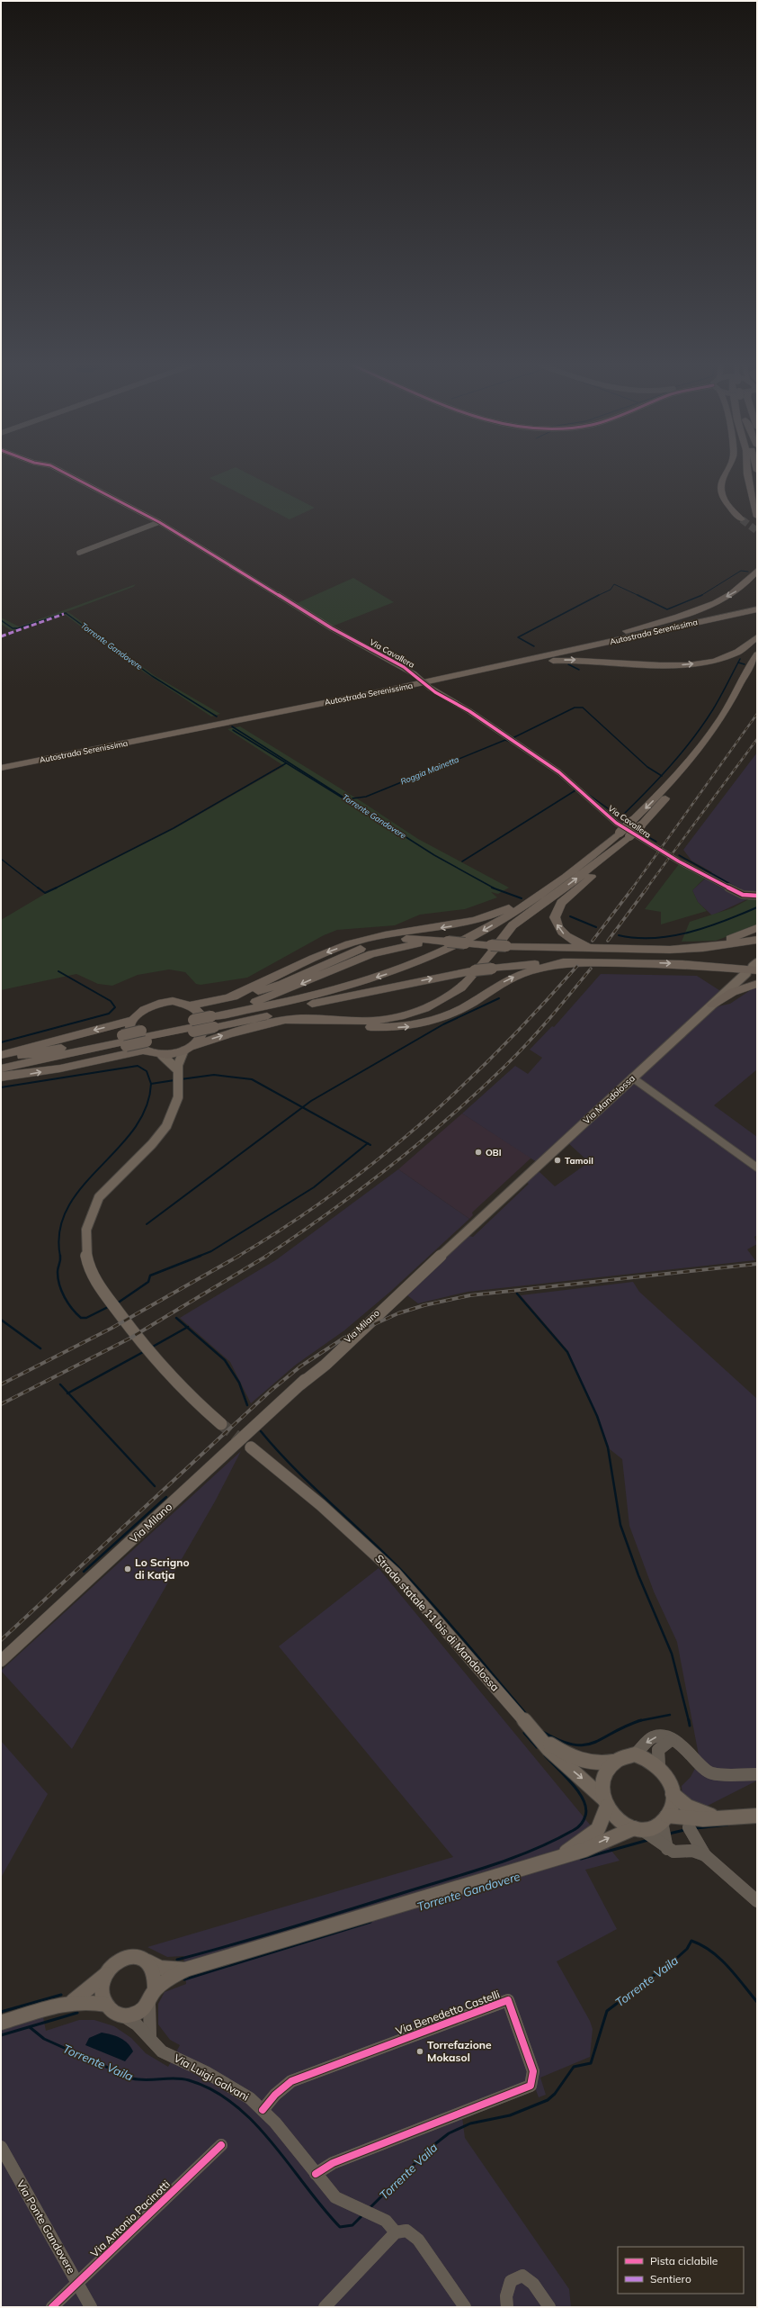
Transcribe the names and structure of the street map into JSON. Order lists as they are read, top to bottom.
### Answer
{
  "streets": {
    "highway": ["Autostrada Serenissima"],
    "main road": ["Via Mandolossa", "Via Milano", "Strada statale 11 bis di Mandolossa"],
    "street": [
      "Via Cavallera",
      "Via Benedetto Castelli",
      "Via Luigi Galvani",
      "Via Antonio Pacinotti",
      "Via Ponte Gandovere"
    ]
  },
  "crossings": [
    ["Via Mandolossa", "Via Milano"],
    ["Via Benedetto Castelli", "Via Luigi Galvani"],
    ["Via Antonio Pacinotti", "Via Ponte Gandovere"]
  ],
  "water": ["Torrente Gandovere", "Roggia Mainetta", "Torrente Vaila"],
  "places": [
    "OBI",
    "Tamoil",
    "Lo Scrigno di Katja",
    "Torrefazione Mokasol"
  ],
  "legend": ["Pista ciclabile", "Sentiero"]
}
